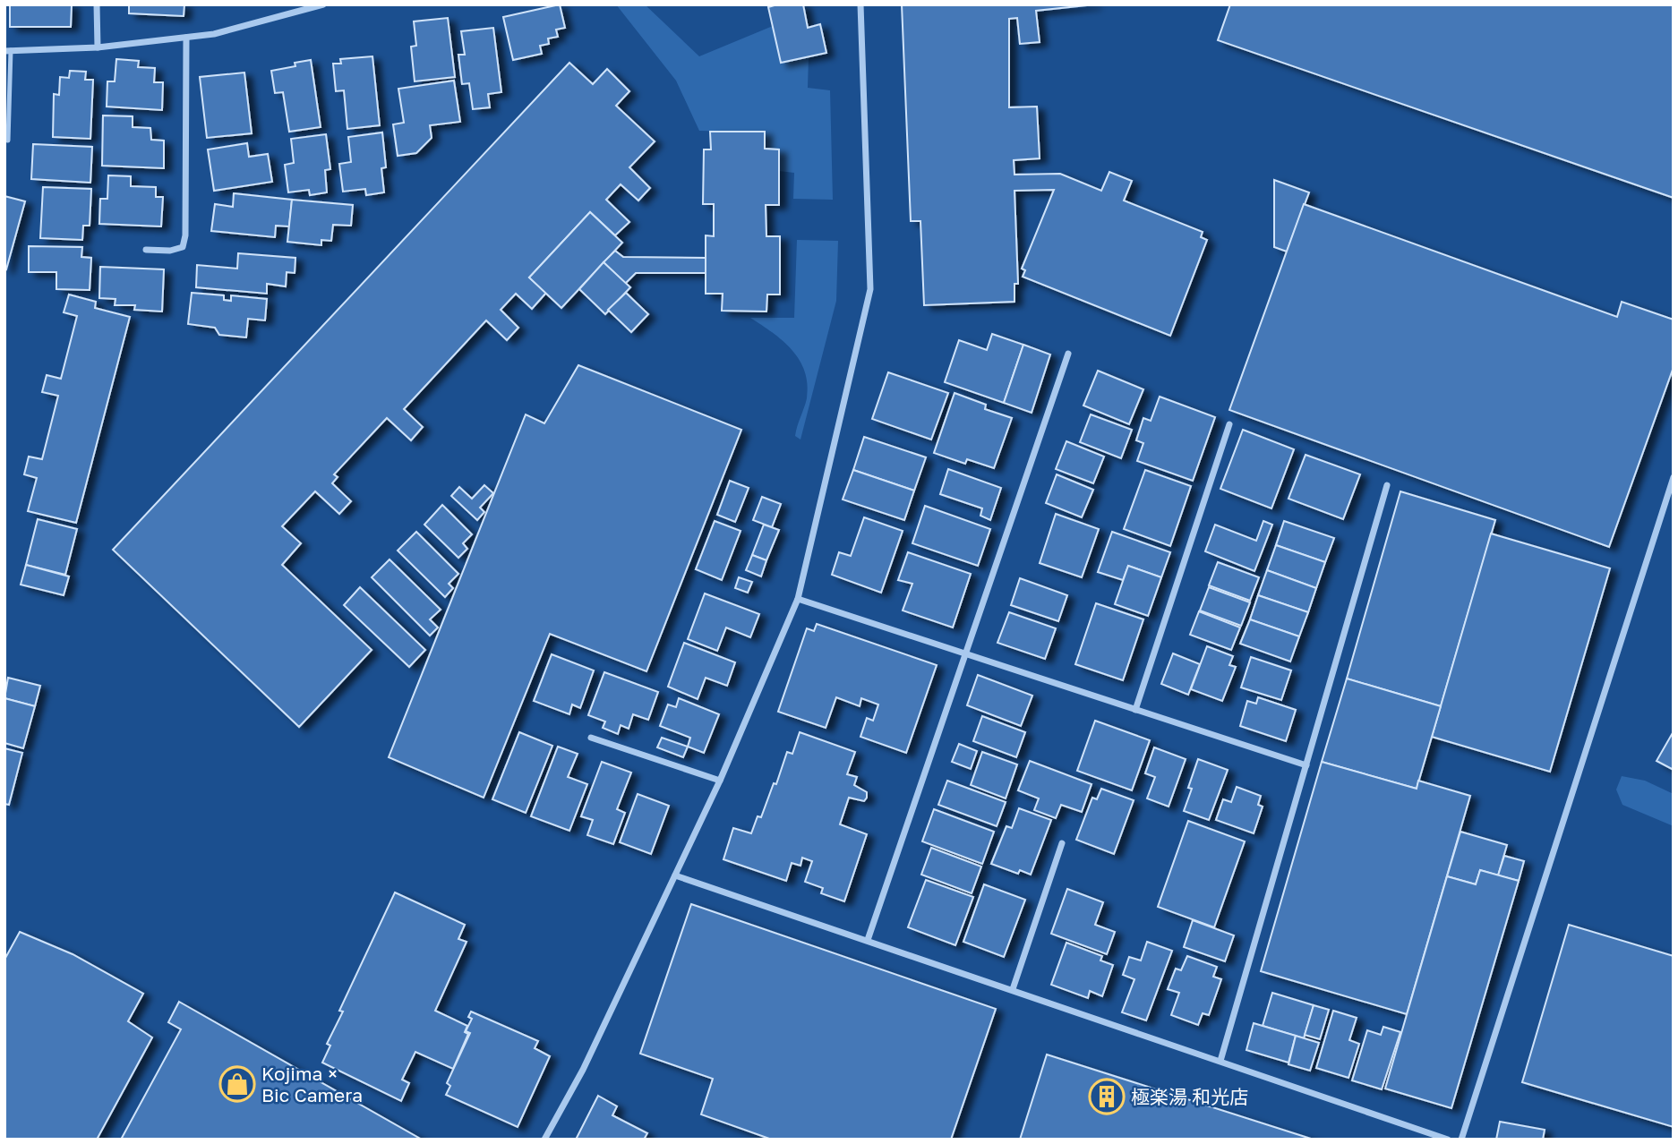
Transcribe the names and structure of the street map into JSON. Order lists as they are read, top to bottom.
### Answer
{
  "places": {
    "shop": ["Kojima × Bic Camera"],
    "building": ["極楽湯 和光店"]
  }
}
